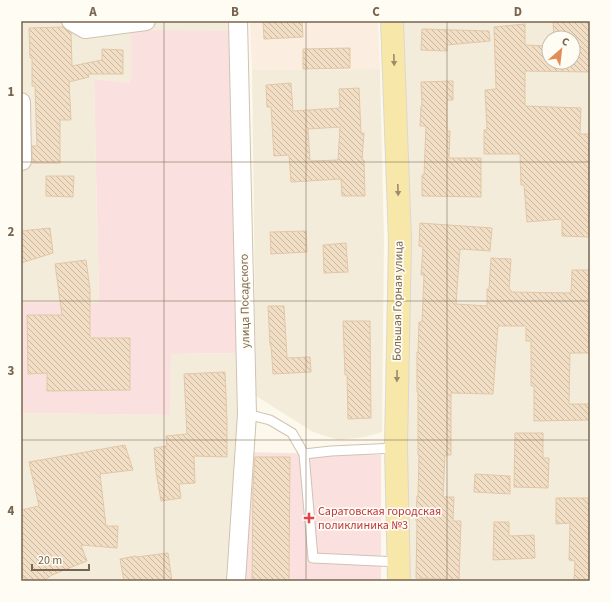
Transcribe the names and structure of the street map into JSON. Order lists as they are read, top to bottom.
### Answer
{
  "streets": {
    "main road": ["Большая Горная улица"],
    "street": ["улица Посадского"]
  },
  "one_way": ["Большая Горная улица"],
  "places": {
    "health": ["Саратовская городская поликлиника №3"]
  },
  "scale_bar": "20 m",
  "north": "top right",
  "grid": {
    "columns": [
      "A",
      "B",
      "C",
      "D"
    ],
    "rows": [
      "1",
      "2",
      "3",
      "4"
    ]
  }
}
